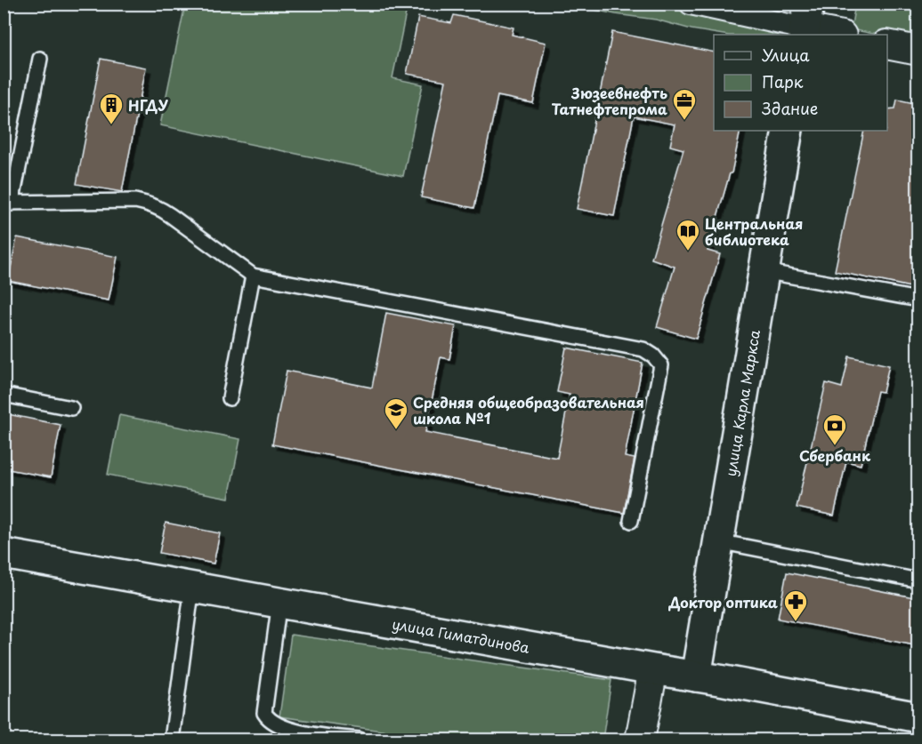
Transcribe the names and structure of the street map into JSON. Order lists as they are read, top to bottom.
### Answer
{
  "streets": {
    "main road": ["улица Карла Маркса", "улица Гиматдинова"]
  },
  "crossings": [
    ["улица Карла Маркса", "улица Гиматдинова"]
  ],
  "places": {
    "office": ["Зюзеевнефть Татнефтепрома"],
    "building": ["НГДУ"],
    "library": ["Центральная библиотека"],
    "school or university": ["Средняя общеобразовательная школа №1"],
    "bank": ["Сбербанк"],
    "pharmacy": ["Доктор оптика"]
  },
  "legend": ["Улица", "Парк", "Здание"]
}
